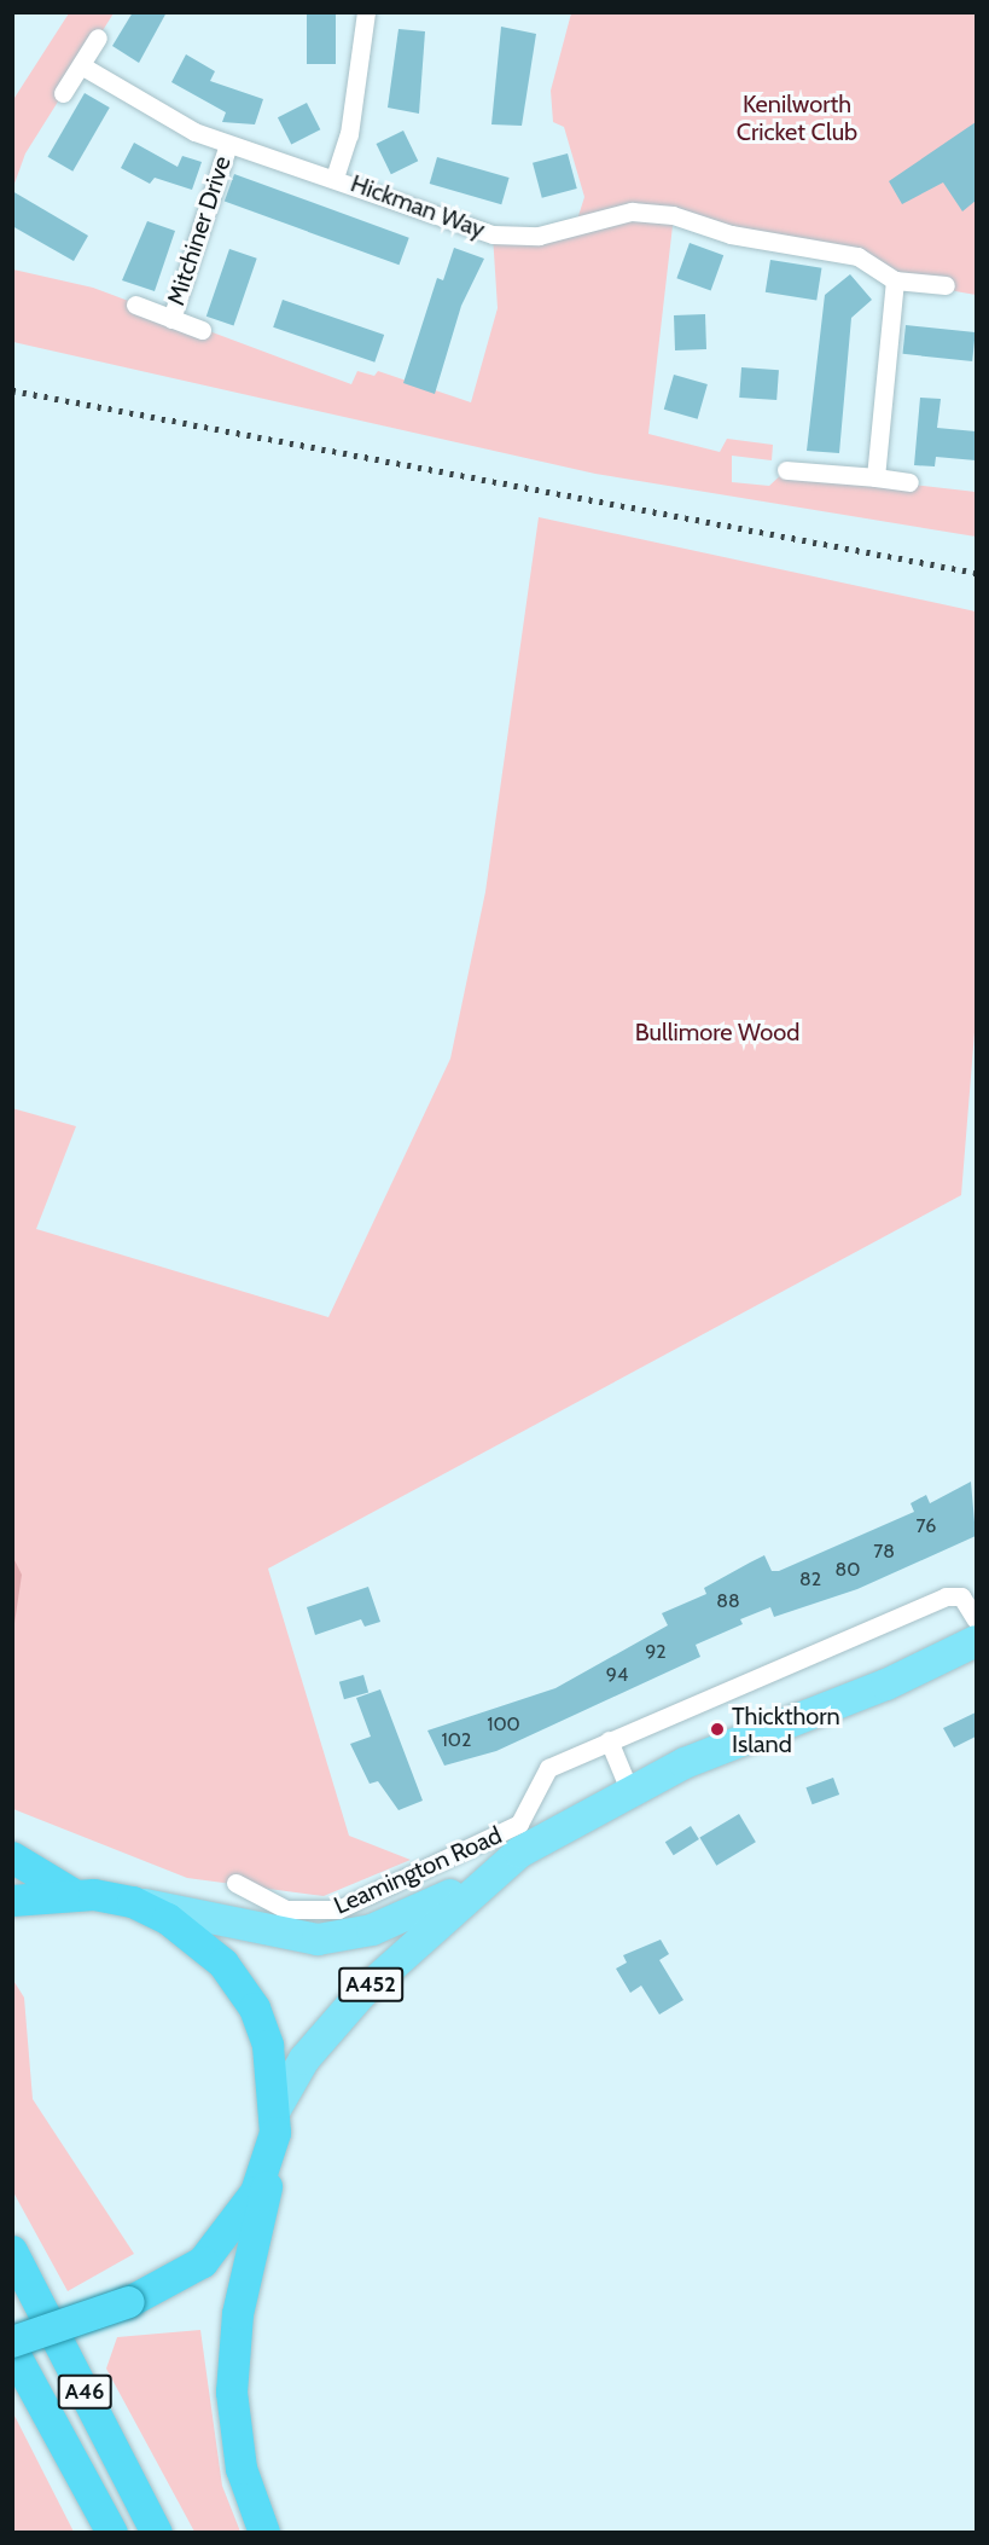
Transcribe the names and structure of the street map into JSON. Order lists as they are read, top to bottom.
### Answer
{
  "streets": {
    "highway": ["A46"],
    "main road": ["Leamington Road", "A452"],
    "street": ["Hickman Way", "Mitchiner Drive"]
  },
  "crossings": [
    ["Hickman Way", "Mitchiner Drive"]
  ],
  "parks": ["Kenilworth Cricket Club", "Bullimore Wood"],
  "places": ["Thickthorn Island"],
  "house_numbers": [
    "76",
    "78",
    "80",
    "82",
    "88",
    "92",
    "94",
    "100",
    "102"
  ]
}
